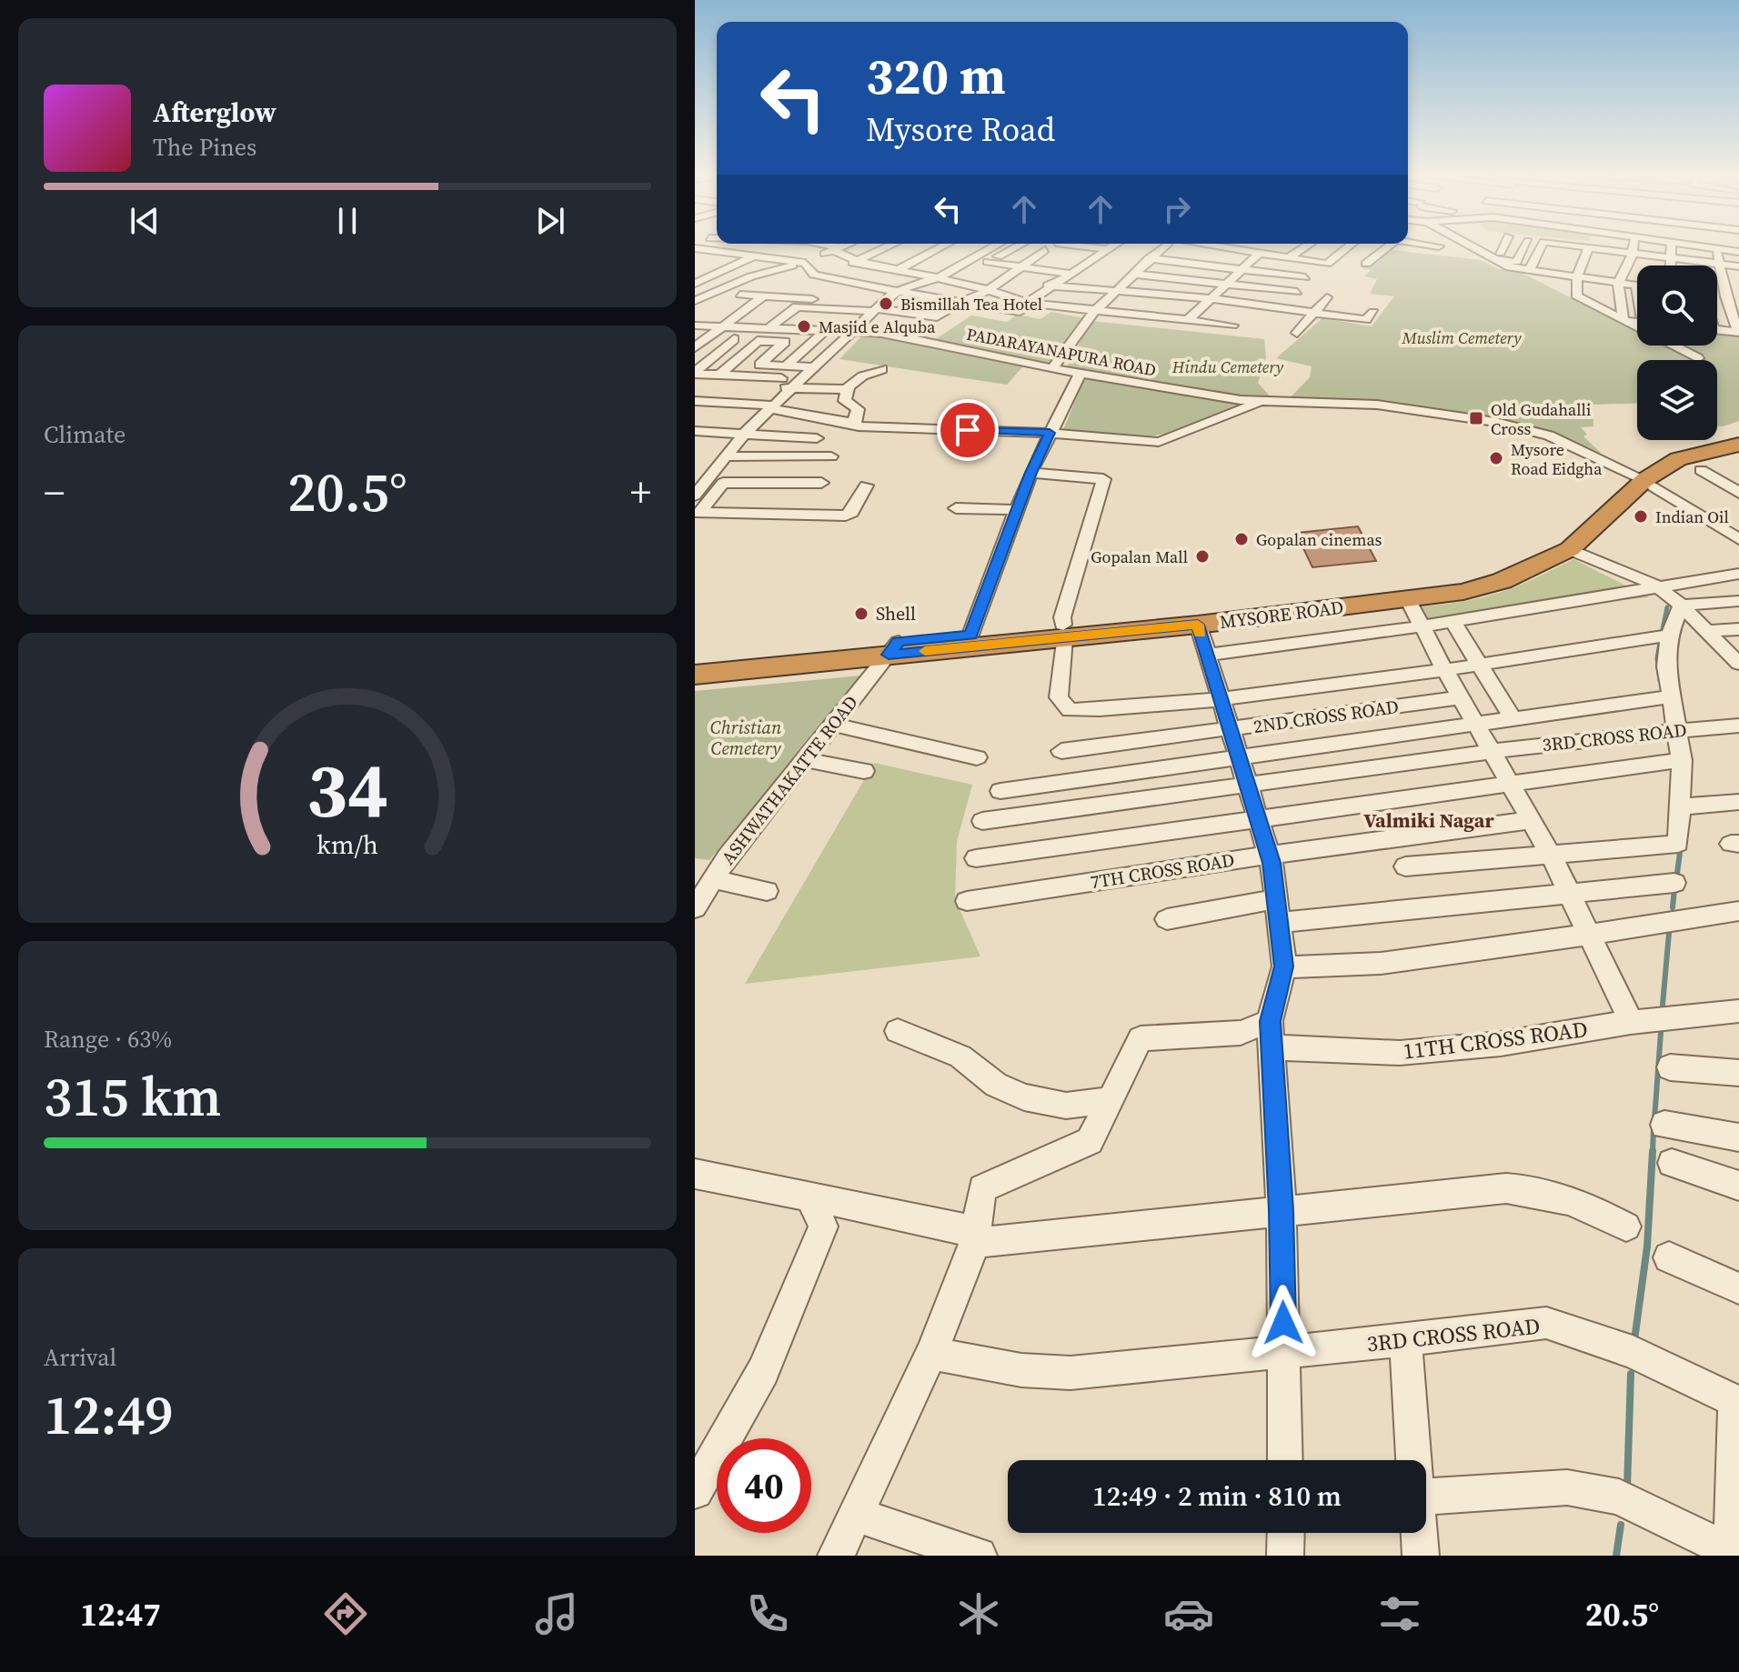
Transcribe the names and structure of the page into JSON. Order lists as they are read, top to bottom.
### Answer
{
  "streets": {
    "highway": ["MYSORE ROAD"],
    "street": [
      "PADARAYANAPURA ROAD",
      "2ND CROSS ROAD",
      "3RD CROSS ROAD",
      "ASHWATHAKATTE ROAD",
      "7TH CROSS ROAD",
      "11TH CROSS ROAD"
    ]
  },
  "crossings": [
    ["PADARAYANAPURA ROAD", "MYSORE ROAD"],
    ["MYSORE ROAD", "ASHWATHAKATTE ROAD"]
  ],
  "districts": ["Valmiki Nagar"],
  "parks": ["Muslim Cemetery", "Hindu Cemetery", "Christian Cemetery"],
  "places": {
    "other": [
      "Bismillah Tea Hotel",
      "Masjid e Alquba",
      "Mysore Road Eidgha",
      "Indian Oil",
      "Gopalan cinemas",
      "Gopalan Mall",
      "Shell"
    ],
    "transit": ["Old Gudahalli Cross"]
  },
  "page": {
    "turn": ["320 m", "Mysore Road"],
    "song": ["Afterglow", "The Pines"],
    "tile": [
      "Climate",
      ["Range · 63%", "315 km"],
      ["Arrival", "12:49"]
    ],
    "heat": ["−", "20.5°", "+"],
    "limit": "40",
    "trip": "12:49 · 2 min · 810 m",
    "tabs": ["12:47", "20.5°"],
    "gauge": ["34", "km/h"]
  }
}
